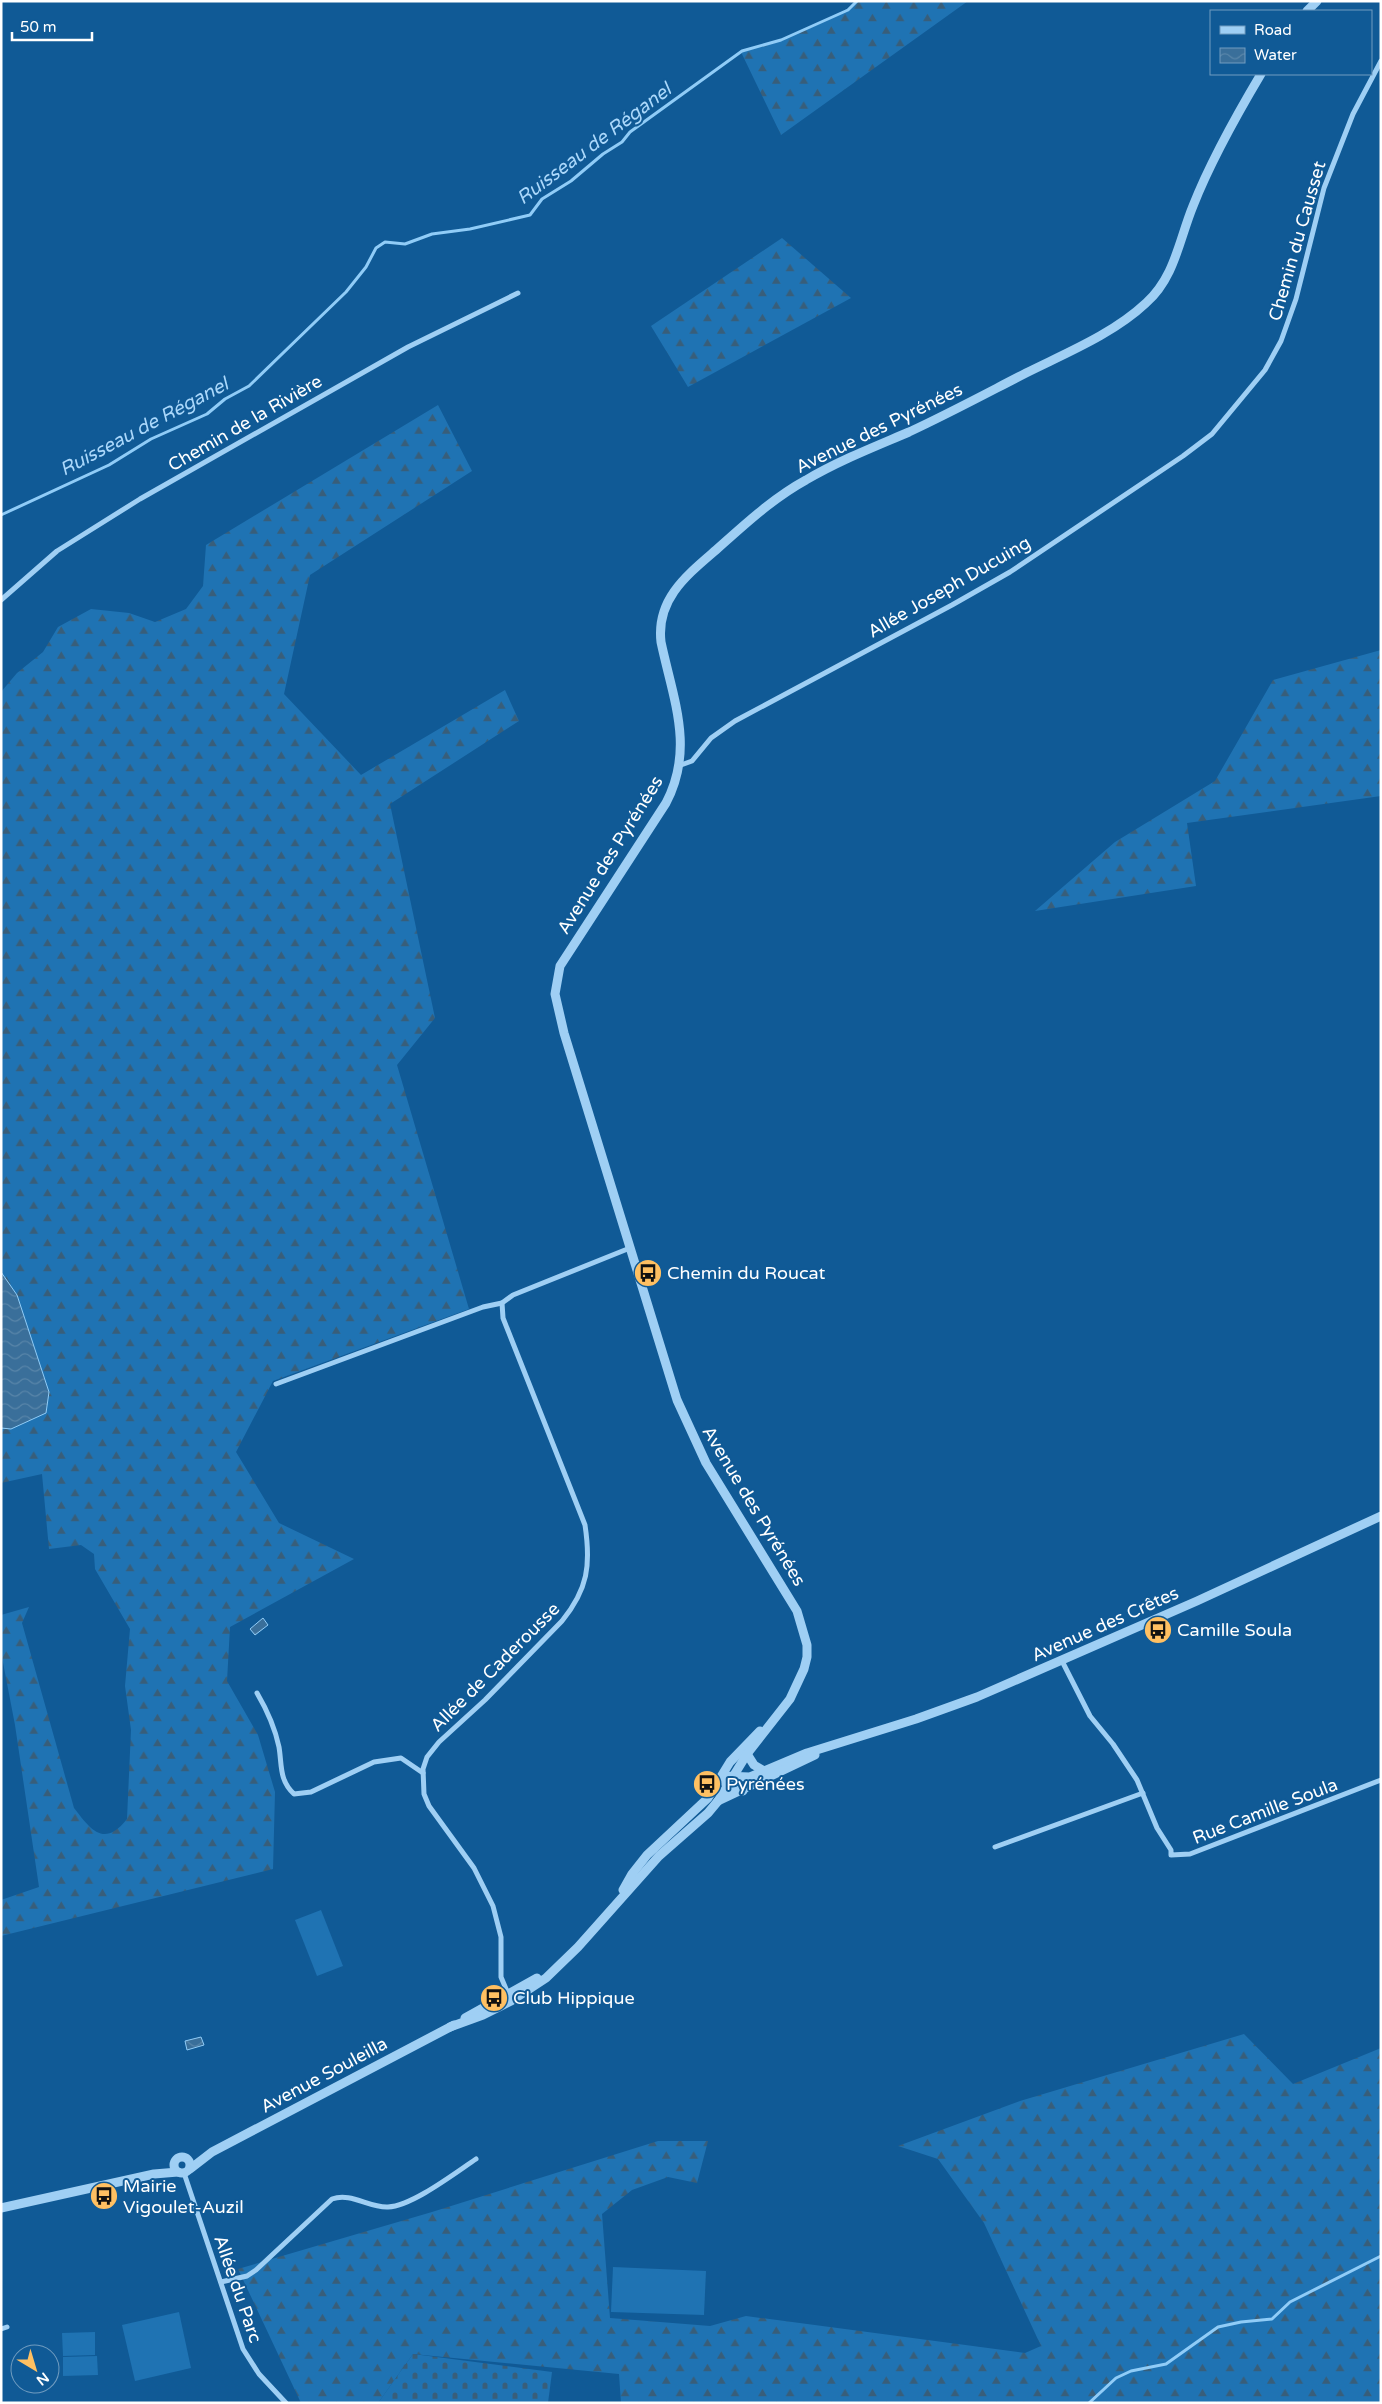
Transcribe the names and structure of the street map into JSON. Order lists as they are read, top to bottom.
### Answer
{
  "streets": {
    "street": [
      "Chemin du Causset",
      "Chemin de la Rivière",
      "Avenue des Pyrénées",
      "Allée Joseph Ducuing",
      "Avenue des Crêtes",
      "Allée de Caderousse",
      "Rue Camille Soula",
      "Avenue Souleilla",
      "Allée du Parc"
    ]
  },
  "crossings": [
    ["Chemin du Causset", "Allée Joseph Ducuing"],
    ["Avenue des Pyrénées", "Allée Joseph Ducuing"],
    ["Avenue des Pyrénées", "Avenue des Crêtes"],
    ["Avenue des Pyrénées", "Allée de Caderousse"],
    ["Avenue des Pyrénées", "Avenue Souleilla"],
    ["Avenue des Crêtes", "Rue Camille Soula"],
    ["Allée de Caderousse", "Avenue Souleilla"],
    ["Avenue Souleilla", "Allée du Parc"]
  ],
  "water": ["Ruisseau de Réganel"],
  "places": {
    "bus stop": [
      "Chemin du Roucat",
      "Camille Soula",
      "Pyrénées",
      "Club Hippique",
      "Mairie Vigoulet-Auzil"
    ]
  },
  "legend": ["Road", "Water"],
  "scale_bar": "50 m",
  "north": "bottom right"
}
